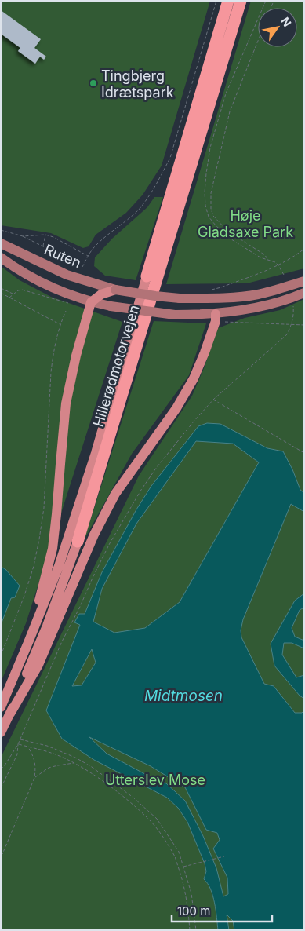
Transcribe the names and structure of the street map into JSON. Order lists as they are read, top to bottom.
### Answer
{
  "streets": {
    "highway": ["Hillerødmotorvejen"],
    "street": ["Ruten"]
  },
  "water": ["Midtmosen"],
  "parks": ["Høje Gladsaxe Park", "Utterslev Mose"],
  "places": ["Tingbjerg Idrætspark"],
  "scale_bar": "100 m",
  "north": "top right"
}
